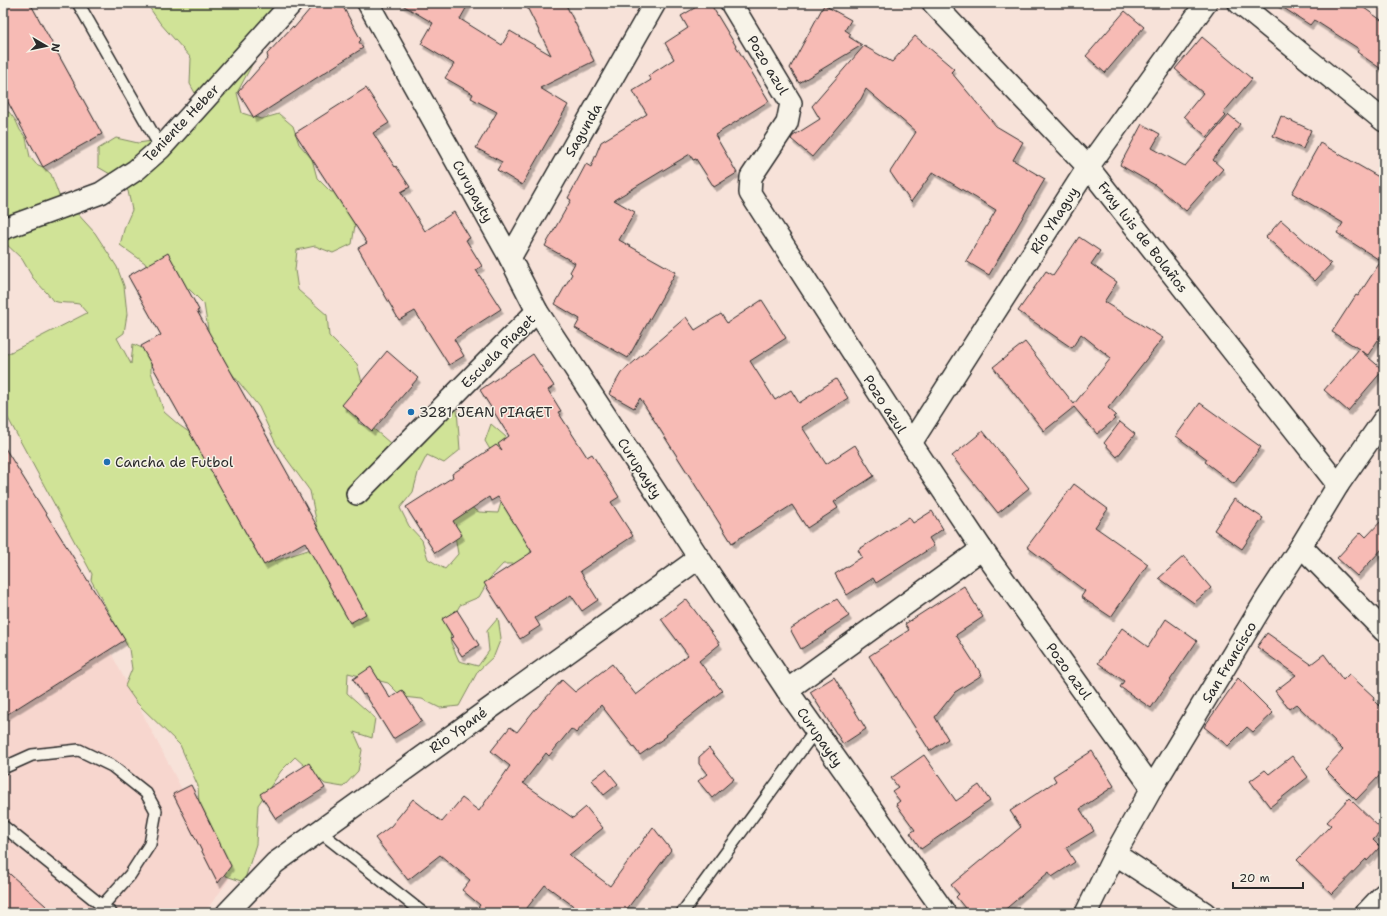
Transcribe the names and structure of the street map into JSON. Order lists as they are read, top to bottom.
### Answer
{
  "streets": {
    "street": [
      "Pozo azul",
      "Teniente Heber",
      "Sagunda",
      "Curupayty",
      "Río Yhaguy",
      "Fray luis de Bolaños",
      "Escuela Piaget",
      "San Francisco",
      "Rio Ypané"
    ]
  },
  "crossings": [
    ["Pozo azul", "Río Yhaguy"],
    ["Pozo azul", "San Francisco"],
    ["Sagunda", "Curupayty"],
    ["Curupayty", "Escuela Piaget"],
    ["Curupayty", "Rio Ypané"],
    ["Río Yhaguy", "Fray luis de Bolaños"],
    ["Fray luis de Bolaños", "San Francisco"]
  ],
  "places": ["3281 JEAN PIAGET", "Cancha de Futbol"],
  "scale_bar": "20 m",
  "north": "right"
}
